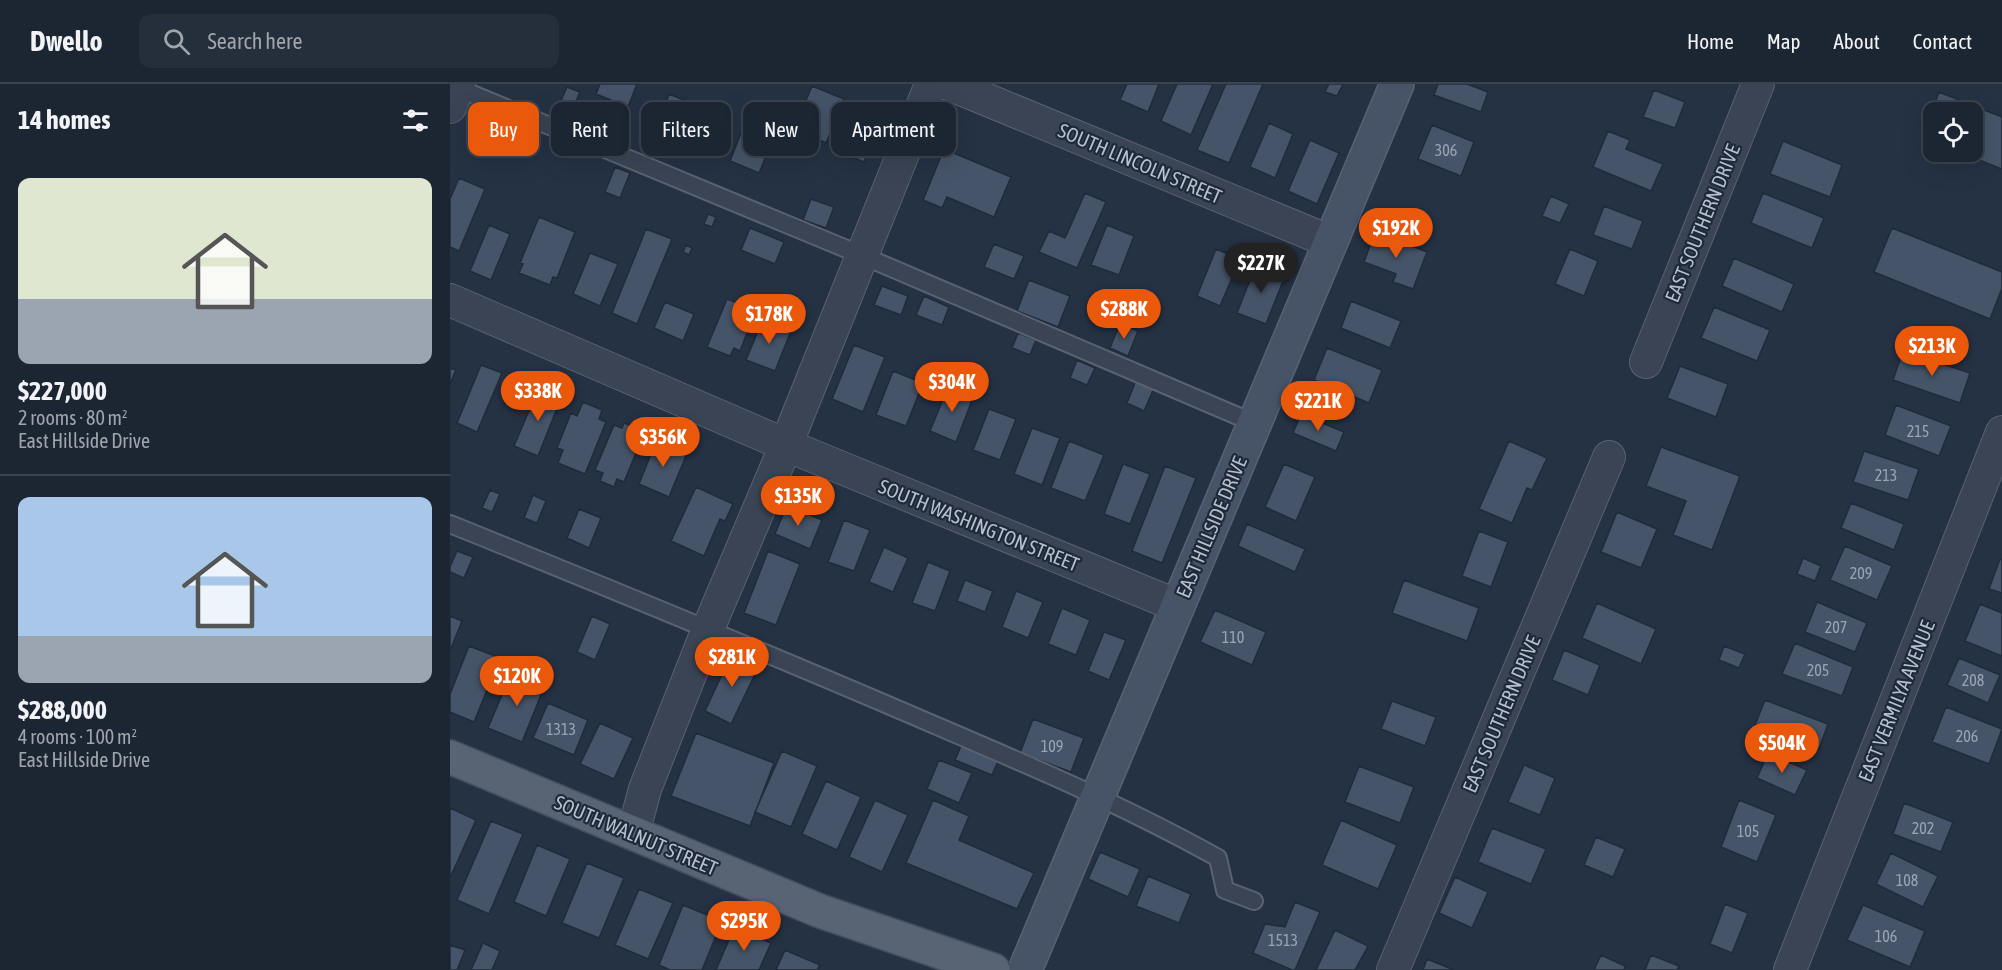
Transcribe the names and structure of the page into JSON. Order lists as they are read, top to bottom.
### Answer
{
  "streets": {
    "main road": ["EAST HILLSIDE DRIVE", "SOUTH WALNUT STREET"],
    "street": [
      "SOUTH LINCOLN STREET",
      "EAST SOUTHERN DRIVE",
      "SOUTH WASHINGTON STREET",
      "EAST VERMILYA AVENUE"
    ]
  },
  "crossings": [
    ["SOUTH LINCOLN STREET", "EAST HILLSIDE DRIVE"],
    ["SOUTH WASHINGTON STREET", "EAST HILLSIDE DRIVE"]
  ],
  "house_numbers": [
    "306",
    "215",
    "213",
    "209",
    "207",
    "110",
    "205",
    "208",
    "1313",
    "206",
    "109",
    "202",
    "105",
    "108",
    "106",
    "1513"
  ],
  "page": {
    "header": "Dwello",
    "search": "Search here",
    "nav": [
      "Home",
      "Map",
      "About",
      "Contact"
    ],
    "heading": "14 homes",
    "chip": [
      "Buy",
      "Rent",
      "Filters",
      "New",
      "Apartment"
    ],
    "list": [
      {
        "name": "$227,000",
        "note": "2 rooms · 80 m² · East Hillside Drive"
      },
      {
        "name": "$288,000",
        "note": "4 rooms · 100 m² · East Hillside Drive"
      }
    ],
    "price": [
      "$192K",
      "$227K",
      "$288K",
      "$178K",
      "$213K",
      "$304K",
      "$338K",
      "$221K",
      "$356K",
      "$135K",
      "$281K",
      "$120K",
      "$504K",
      "$295K"
    ]
  }
}
